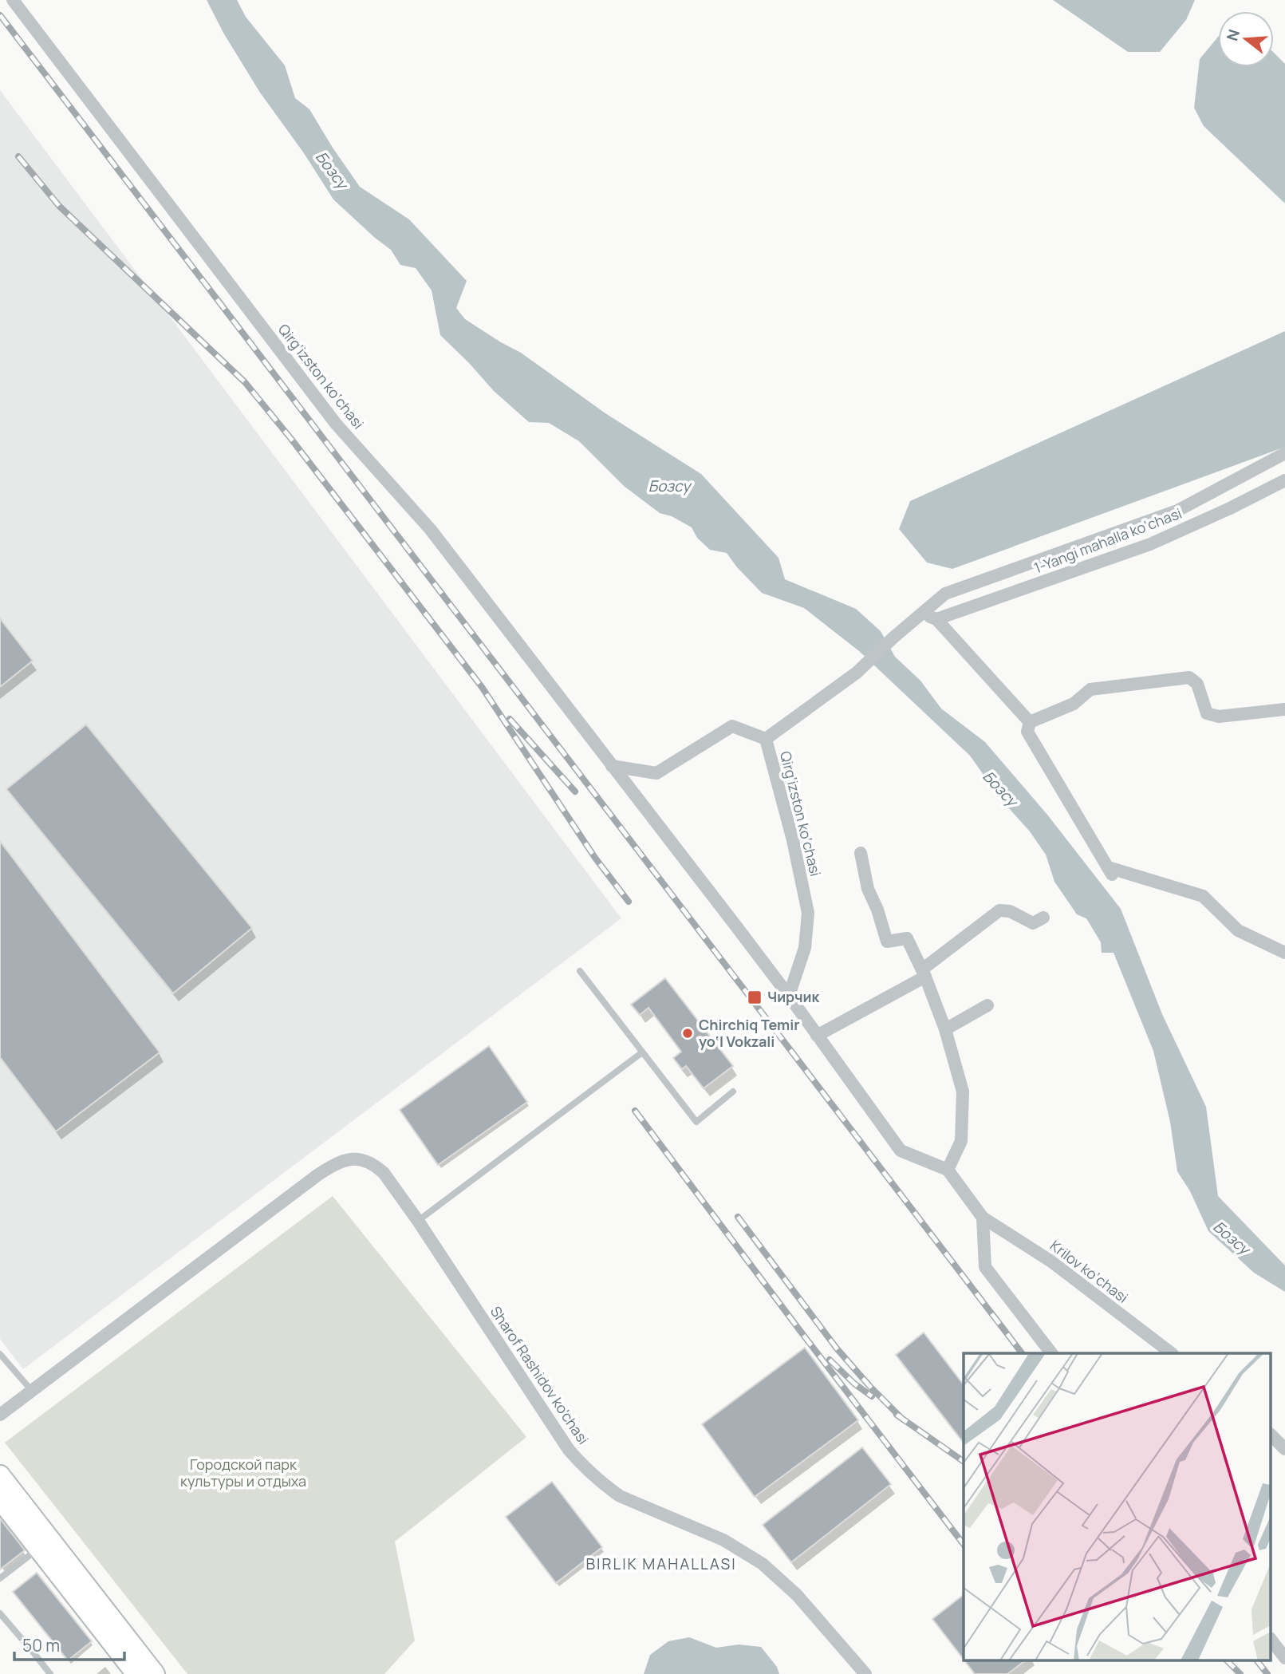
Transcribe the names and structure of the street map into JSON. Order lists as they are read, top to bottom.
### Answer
{
  "streets": {
    "street": [
      "Qirg‘izston ko‘chasi",
      "1-Yangi mahalla ko‘chasi",
      "Krilov ko‘chasi",
      "Sharof Rashidov ko'chasi"
    ]
  },
  "districts": ["BIRLIK MAHALLASI"],
  "water": ["Бозсу"],
  "parks": ["Городской парк культуры и отдыха"],
  "places": {
    "transit": ["Чирчик"],
    "other": ["Chirchiq Temir yo‘l Vokzali"]
  },
  "scale_bar": "50 m",
  "north": "left"
}
